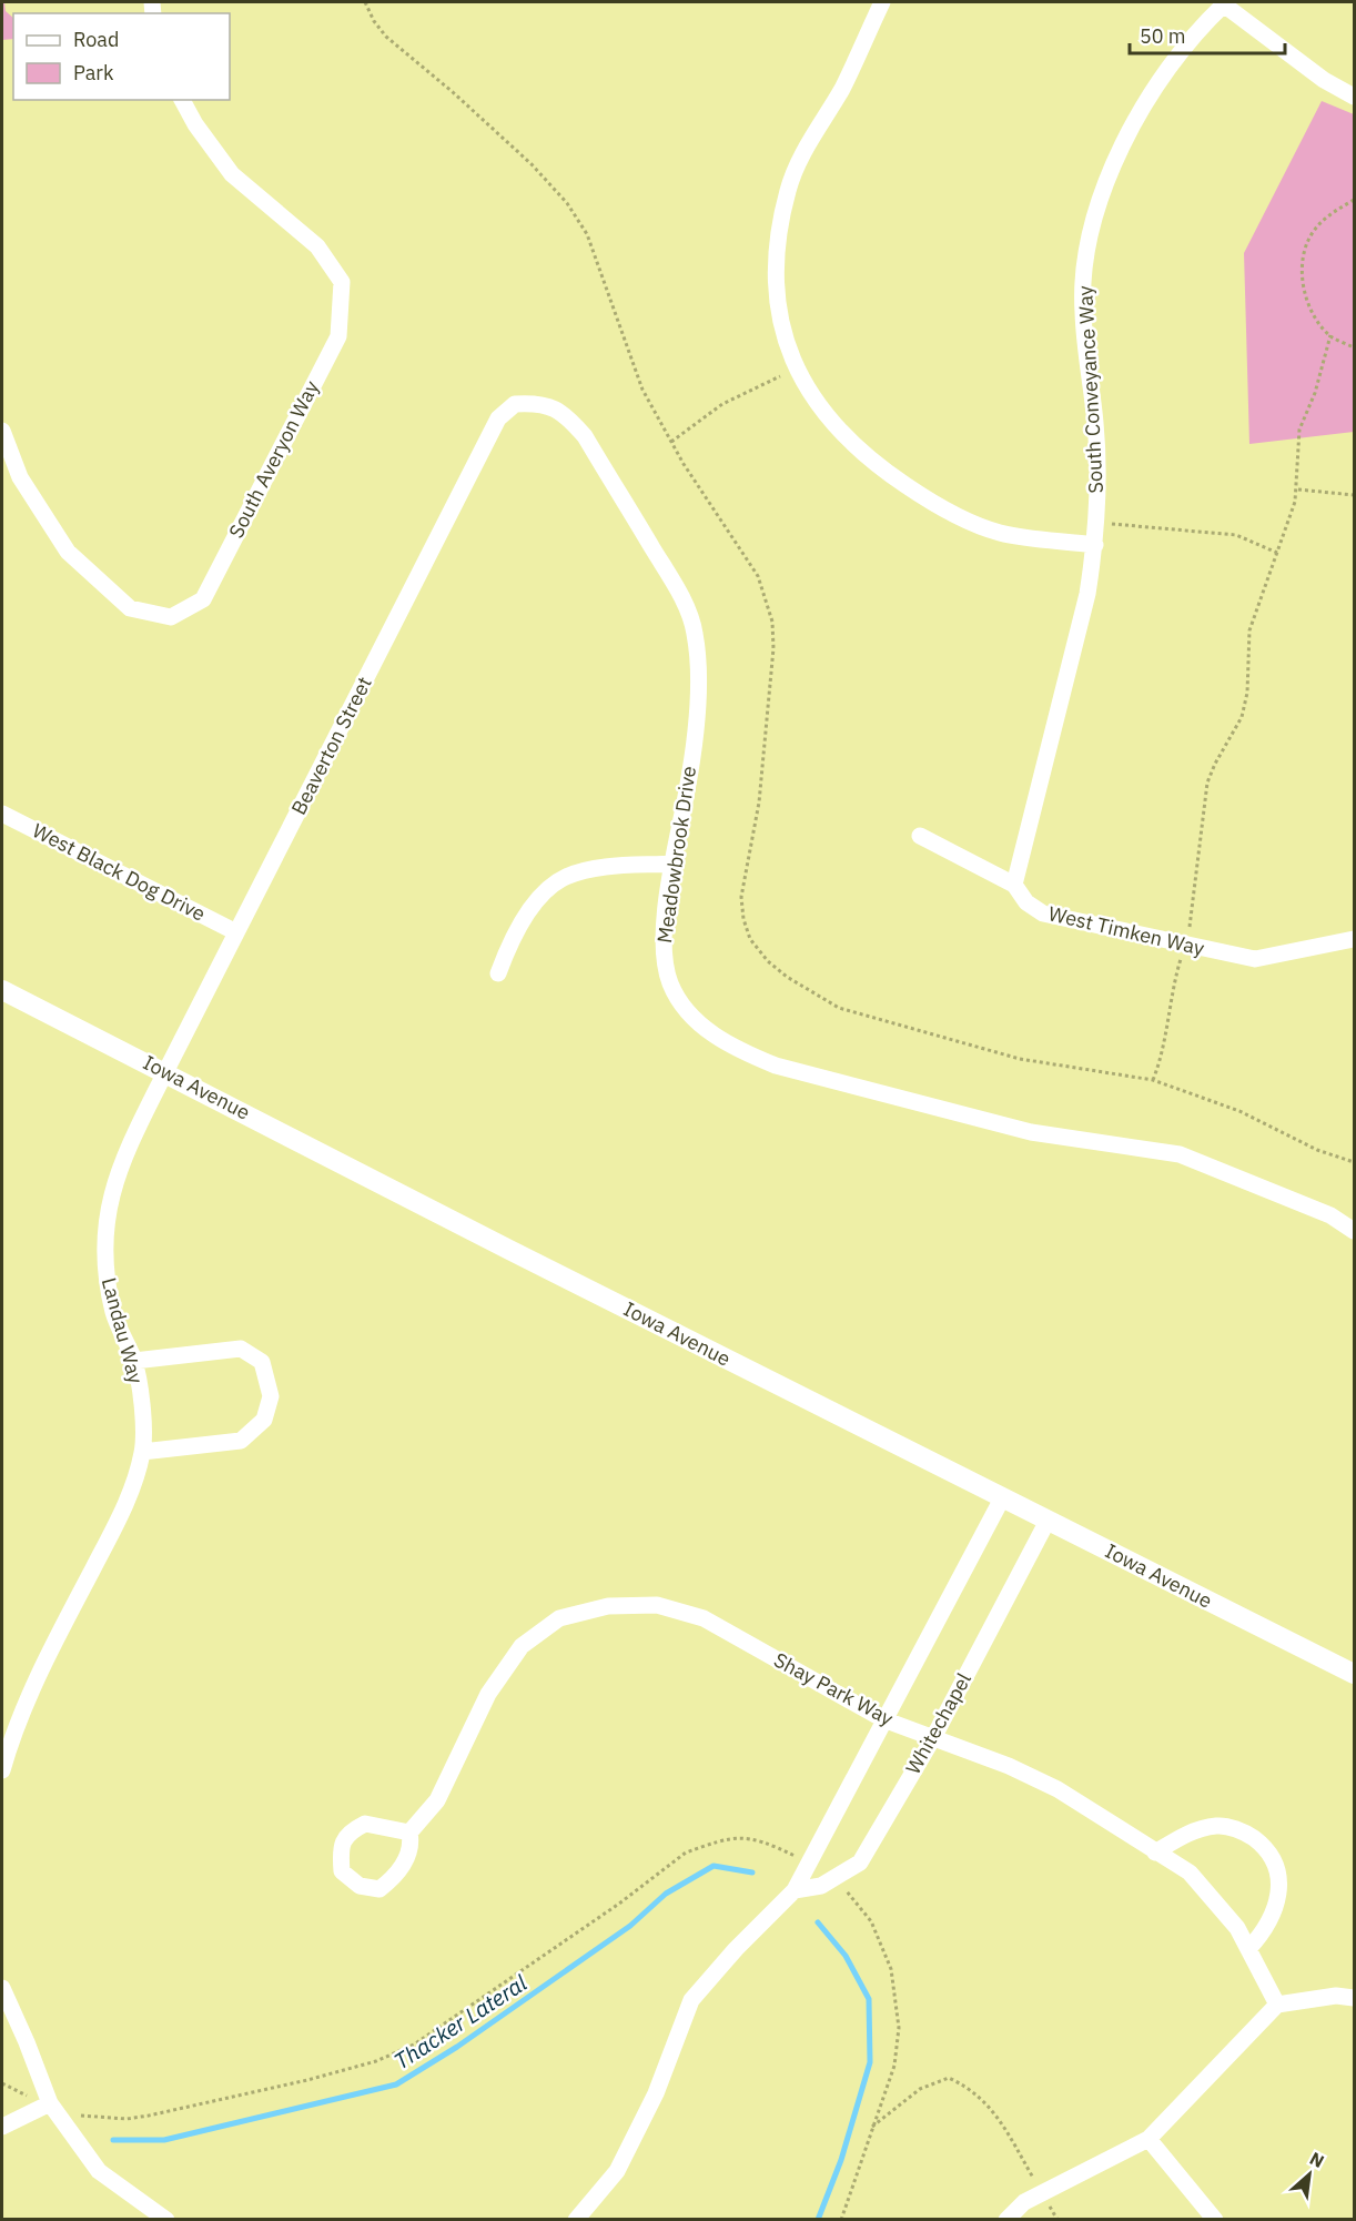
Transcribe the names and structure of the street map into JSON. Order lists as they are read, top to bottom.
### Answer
{
  "streets": {
    "street": [
      "South Conveyance Way",
      "South Averyon Way",
      "Beaverton Street",
      "Meadowbrook Drive",
      "West Black Dog Drive",
      "West Timken Way",
      "Iowa Avenue",
      "Landau Way",
      "Shay Park Way",
      "Whitechapel"
    ]
  },
  "crossings": [
    ["South Conveyance Way", "West Timken Way"],
    ["Beaverton Street", "Meadowbrook Drive"],
    ["Beaverton Street", "West Black Dog Drive"],
    ["Beaverton Street", "Iowa Avenue"],
    ["Beaverton Street", "Landau Way"],
    ["Iowa Avenue", "Landau Way"],
    ["Iowa Avenue", "Whitechapel"],
    ["Shay Park Way", "Whitechapel"]
  ],
  "water": ["Thacker Lateral"],
  "legend": ["Road", "Park"],
  "scale_bar": "50 m",
  "north": "top right"
}
